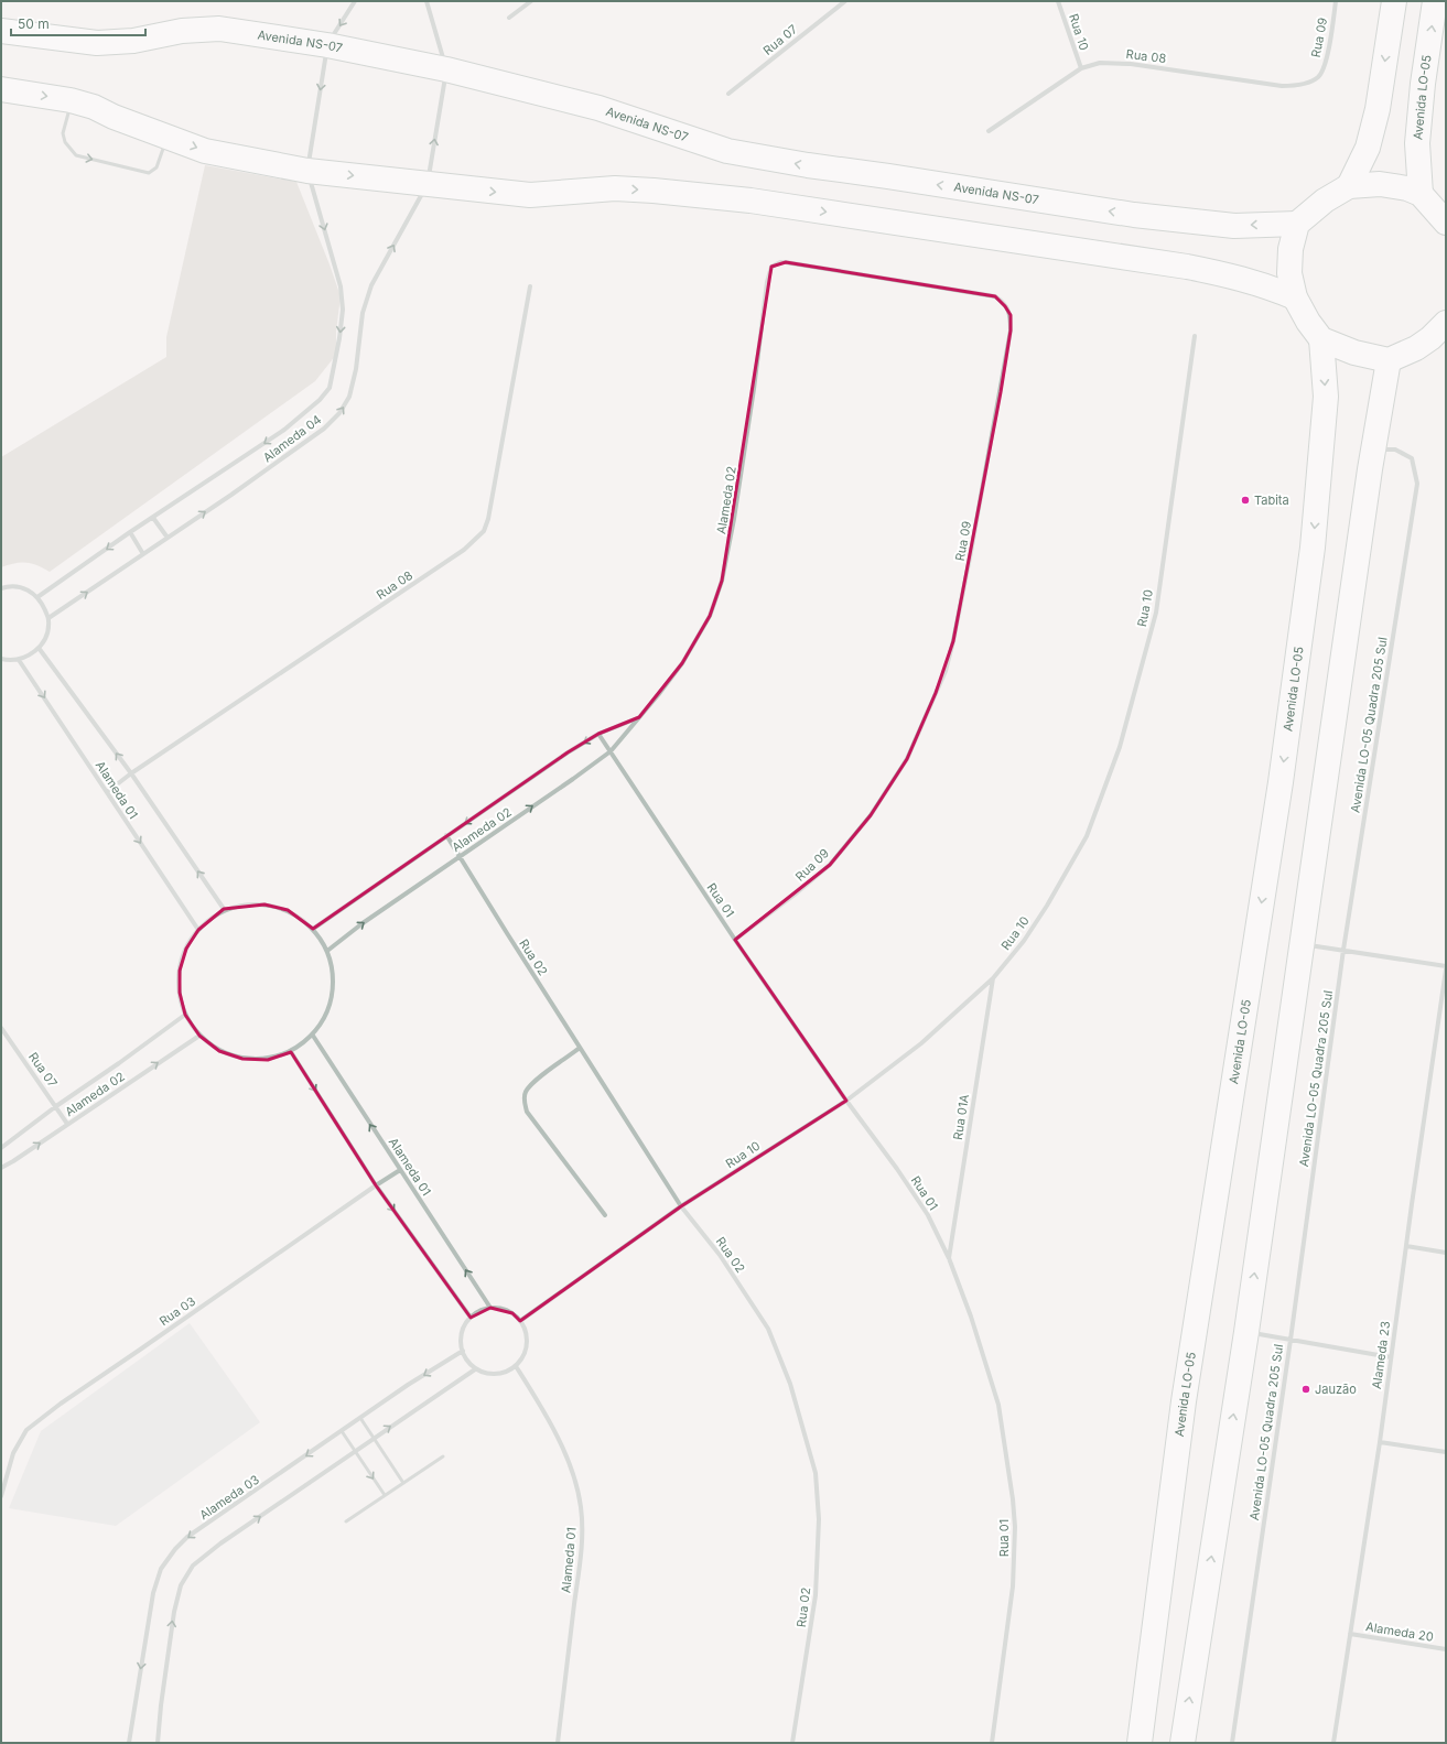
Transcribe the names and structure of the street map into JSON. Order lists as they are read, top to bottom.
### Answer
{
  "streets": {
    "main road": ["Avenida NS-07", "Avenida LO-05"],
    "street": [
      "Rua 10",
      "Rua 09",
      "Rua 07",
      "Rua 08",
      "Alameda 04",
      "Alameda 02",
      "Avenida LO-05 Quadra 205 Sul",
      "Alameda 01",
      "Rua 01",
      "Rua 02",
      "Rua 01A",
      "Rua 03",
      "Alameda 23",
      "Alameda 03",
      "Alameda 20"
    ]
  },
  "crossings": [
    ["Rua 10", "Rua 08"],
    ["Rua 10", "Alameda 01"],
    ["Rua 10", "Rua 01"],
    ["Rua 10", "Rua 02"],
    ["Rua 10", "Rua 01A"],
    ["Rua 10", "Alameda 03"],
    ["Rua 09", "Rua 08"],
    ["Rua 09", "Alameda 02"],
    ["Rua 09", "Rua 01"],
    ["Rua 07", "Alameda 02"],
    ["Rua 08", "Alameda 01"],
    ["Alameda 02", "Alameda 01"],
    ["Alameda 02", "Rua 01"],
    ["Alameda 02", "Rua 02"],
    ["Alameda 01", "Rua 03"],
    ["Alameda 01", "Alameda 03"],
    ["Rua 01", "Rua 01A"],
    ["Alameda 23", "Alameda 20"]
  ],
  "places": ["Tabita", "Jauzão"],
  "scale_bar": "50 m"
}
